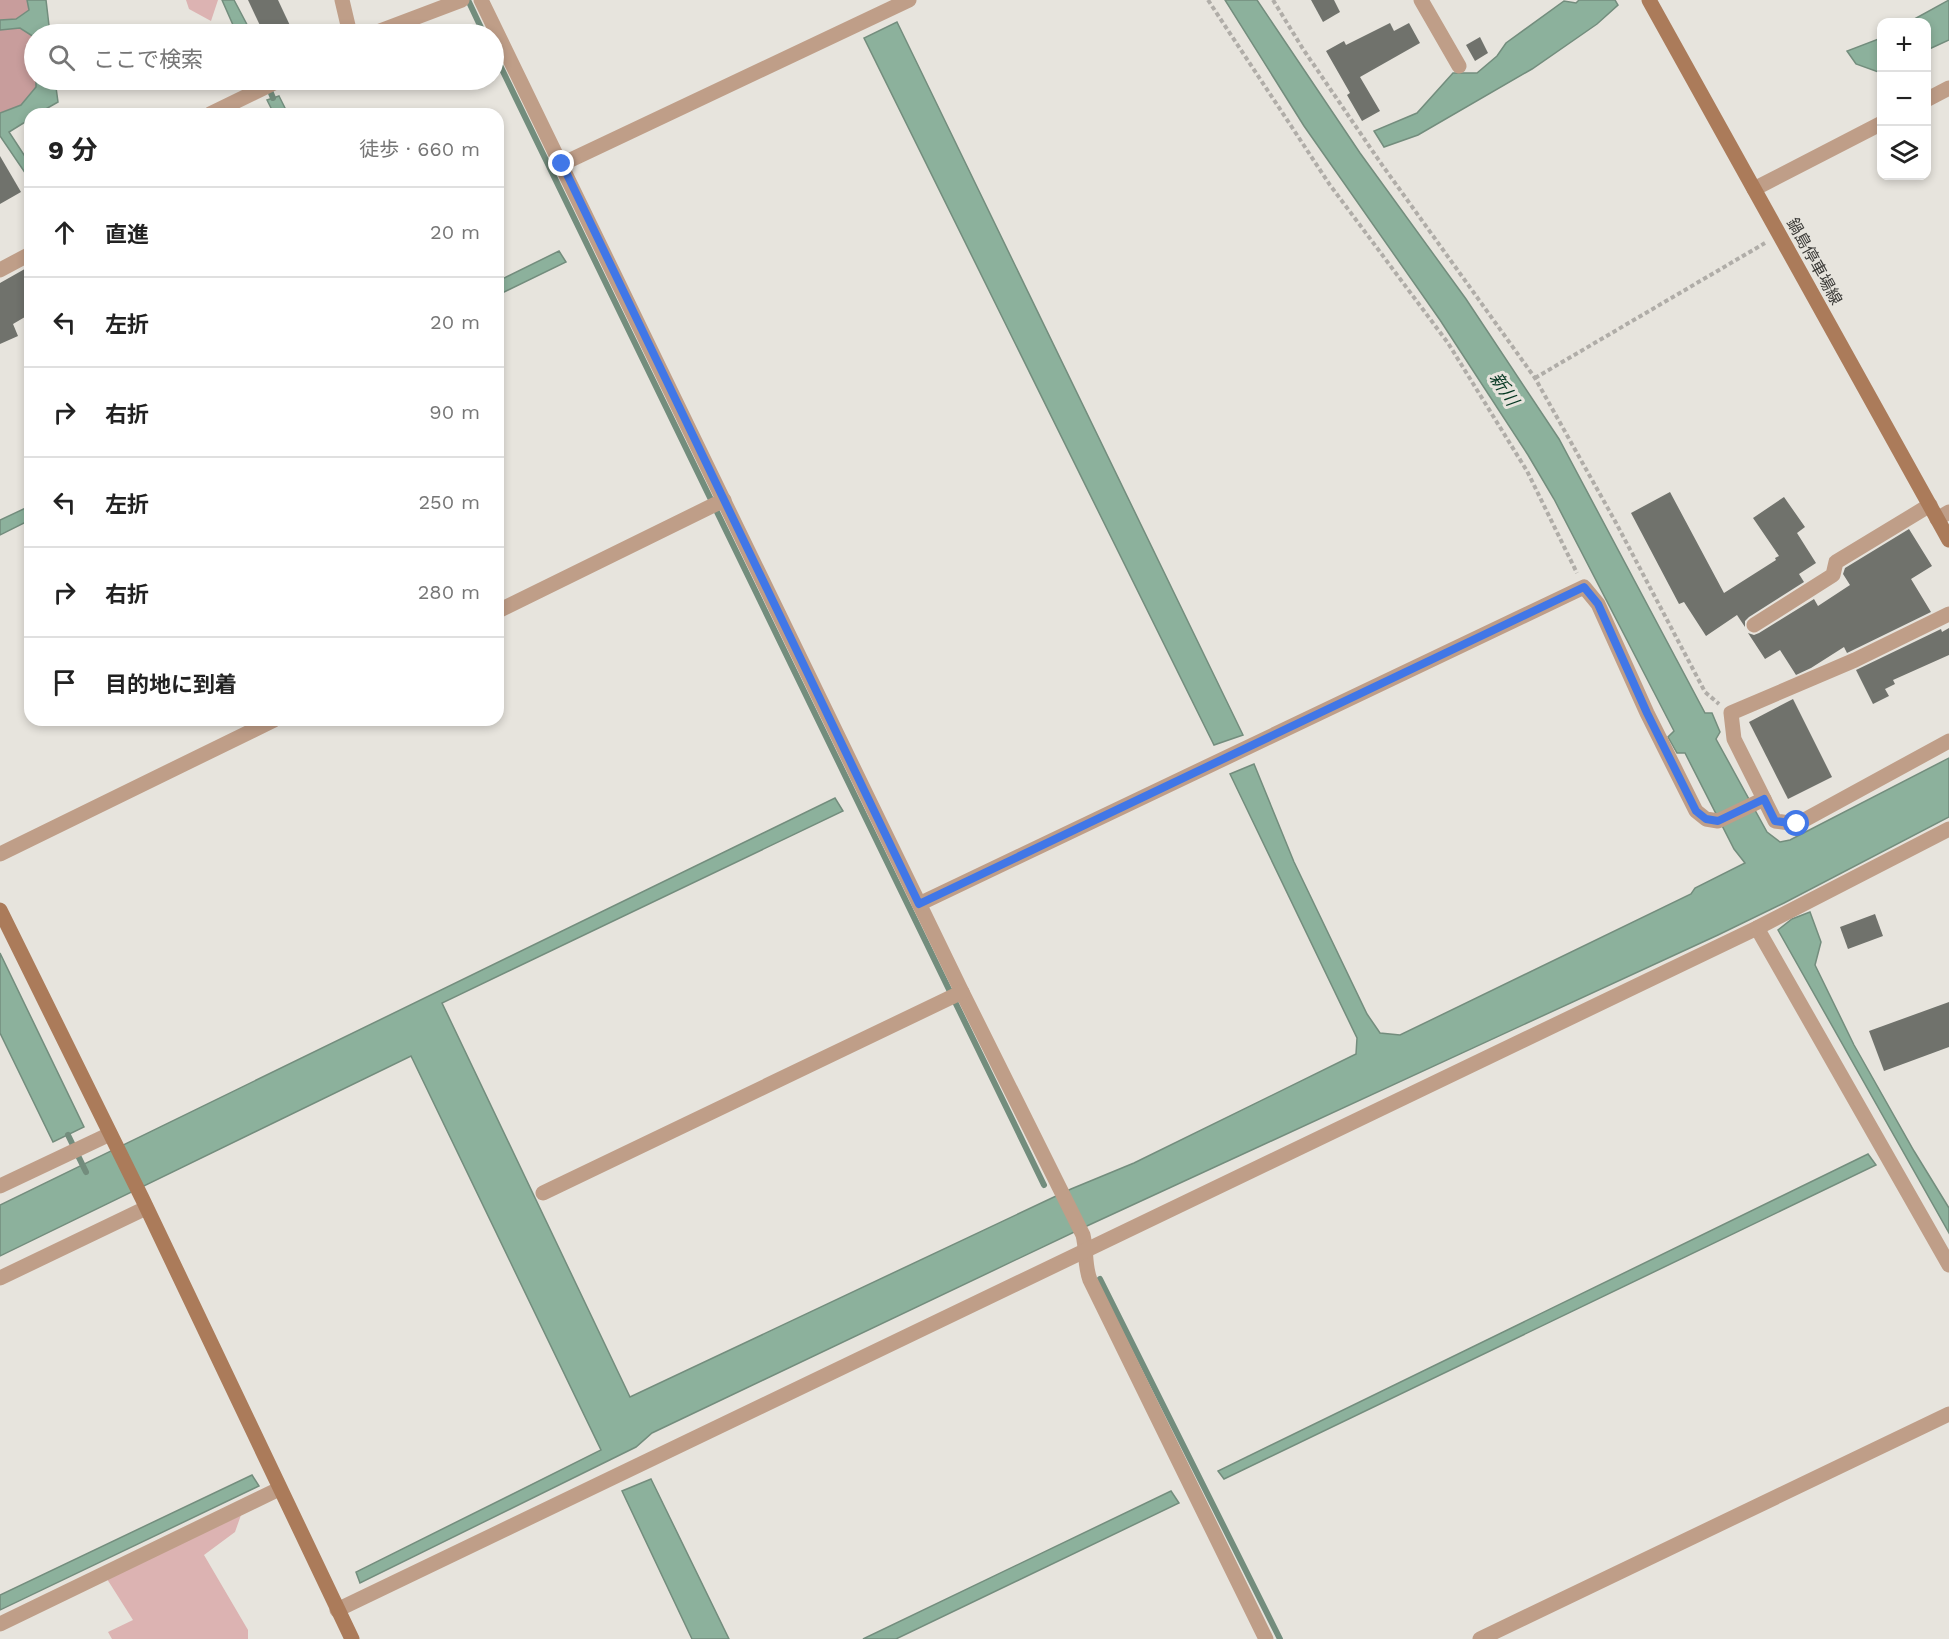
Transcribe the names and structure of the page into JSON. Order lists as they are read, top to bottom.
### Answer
{
  "streets": {
    "street": ["鍋島停車場線"]
  },
  "water": ["新川"],
  "page": {
    "map_buttons": ["+", "−"],
    "search": "ここで検索",
    "heading": ["9 分", "徒歩 · 660 m"],
    "list": [
      ["直進", "20 m"],
      ["左折", "20 m"],
      ["右折", "90 m"],
      ["左折", "250 m"],
      ["右折", "280 m"],
      "目的地に到着"
    ]
  }
}
